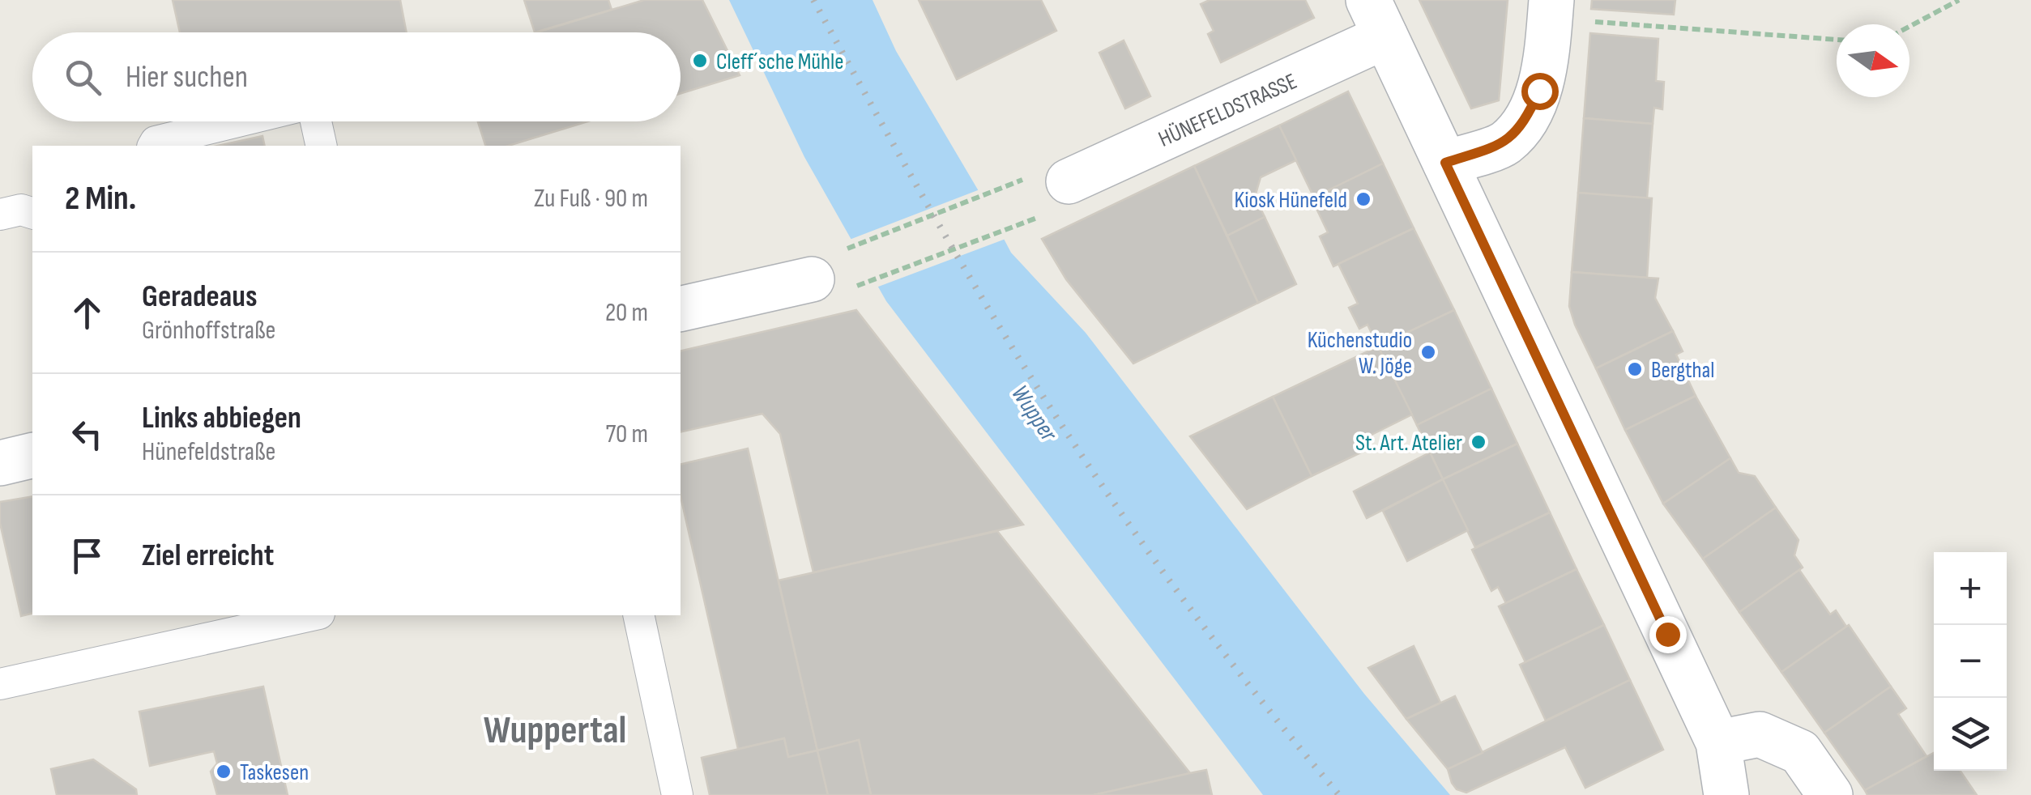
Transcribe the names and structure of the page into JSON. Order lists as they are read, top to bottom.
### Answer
{
  "streets": {
    "street": ["HÜNEFELDSTRASSE"]
  },
  "districts": ["Wuppertal"],
  "water": ["Wupper"],
  "places": [
    "Cleff´sche Mühle",
    "Kiosk Hünefeld",
    "Küchenstudio W. Jöge",
    "Bergthal",
    "St. Art. Atelier",
    "Taskesen"
  ],
  "north": "right",
  "page": {
    "search": "Hier suchen",
    "heading": ["2 Min.", "Zu Fuß · 90 m"],
    "list": [
      ["Geradeaus", "Grönhoffstraße", "20 m"],
      ["Links abbiegen", "Hünefeldstraße", "70 m"],
      "Ziel erreicht"
    ],
    "map_buttons": ["+", "−"]
  }
}
